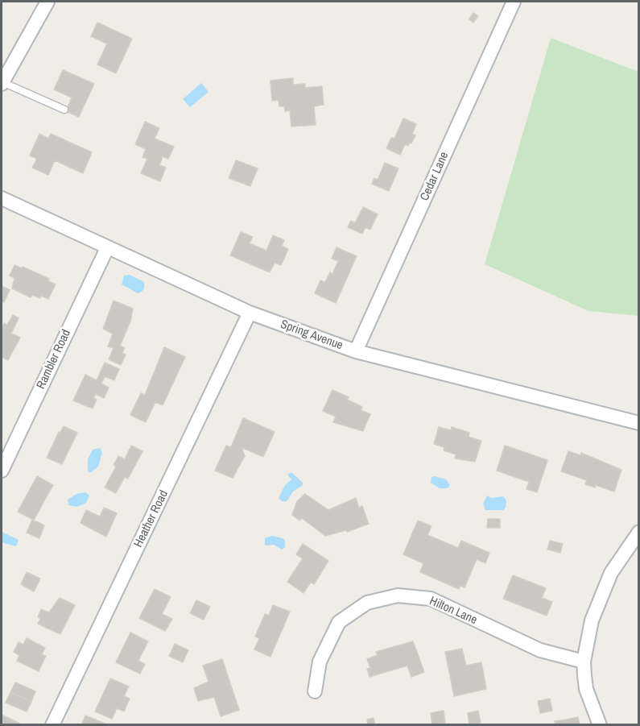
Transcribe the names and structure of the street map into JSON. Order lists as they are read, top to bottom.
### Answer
{
  "streets": {
    "street": [
      "Cedar Lane",
      "Spring Avenue",
      "Rambler Road",
      "Heather Road",
      "Hilton Lane"
    ]
  },
  "crossings": [
    ["Cedar Lane", "Spring Avenue"],
    ["Spring Avenue", "Rambler Road"],
    ["Spring Avenue", "Heather Road"]
  ]
}
